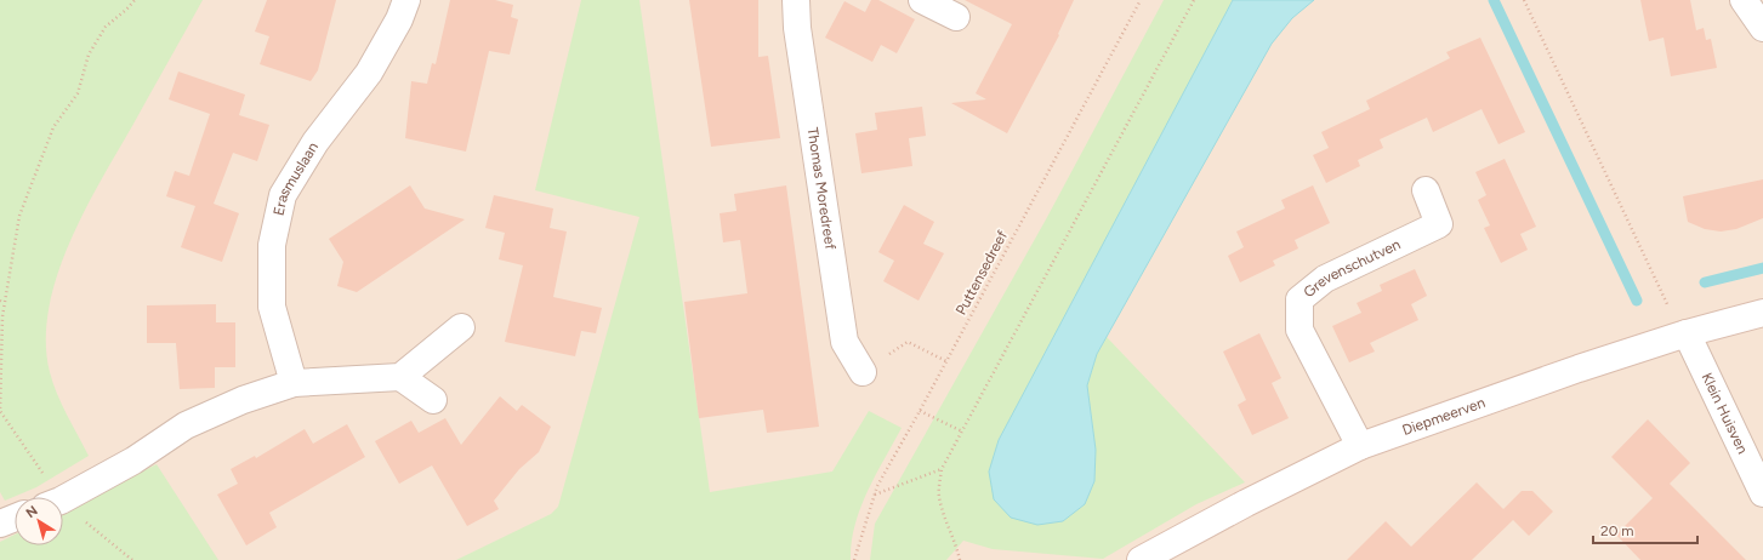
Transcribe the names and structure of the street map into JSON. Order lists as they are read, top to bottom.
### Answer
{
  "streets": {
    "street": [
      "Erasmuslaan",
      "Thomas Moredreef",
      "Grevenschutven",
      "Klein Huisven",
      "Diepmeerven"
    ],
    "path": ["Puttensedreef"]
  },
  "crossings": [
    ["Grevenschutven", "Diepmeerven"],
    ["Klein Huisven", "Diepmeerven"]
  ],
  "scale_bar": "20 m",
  "north": "top left"
}
